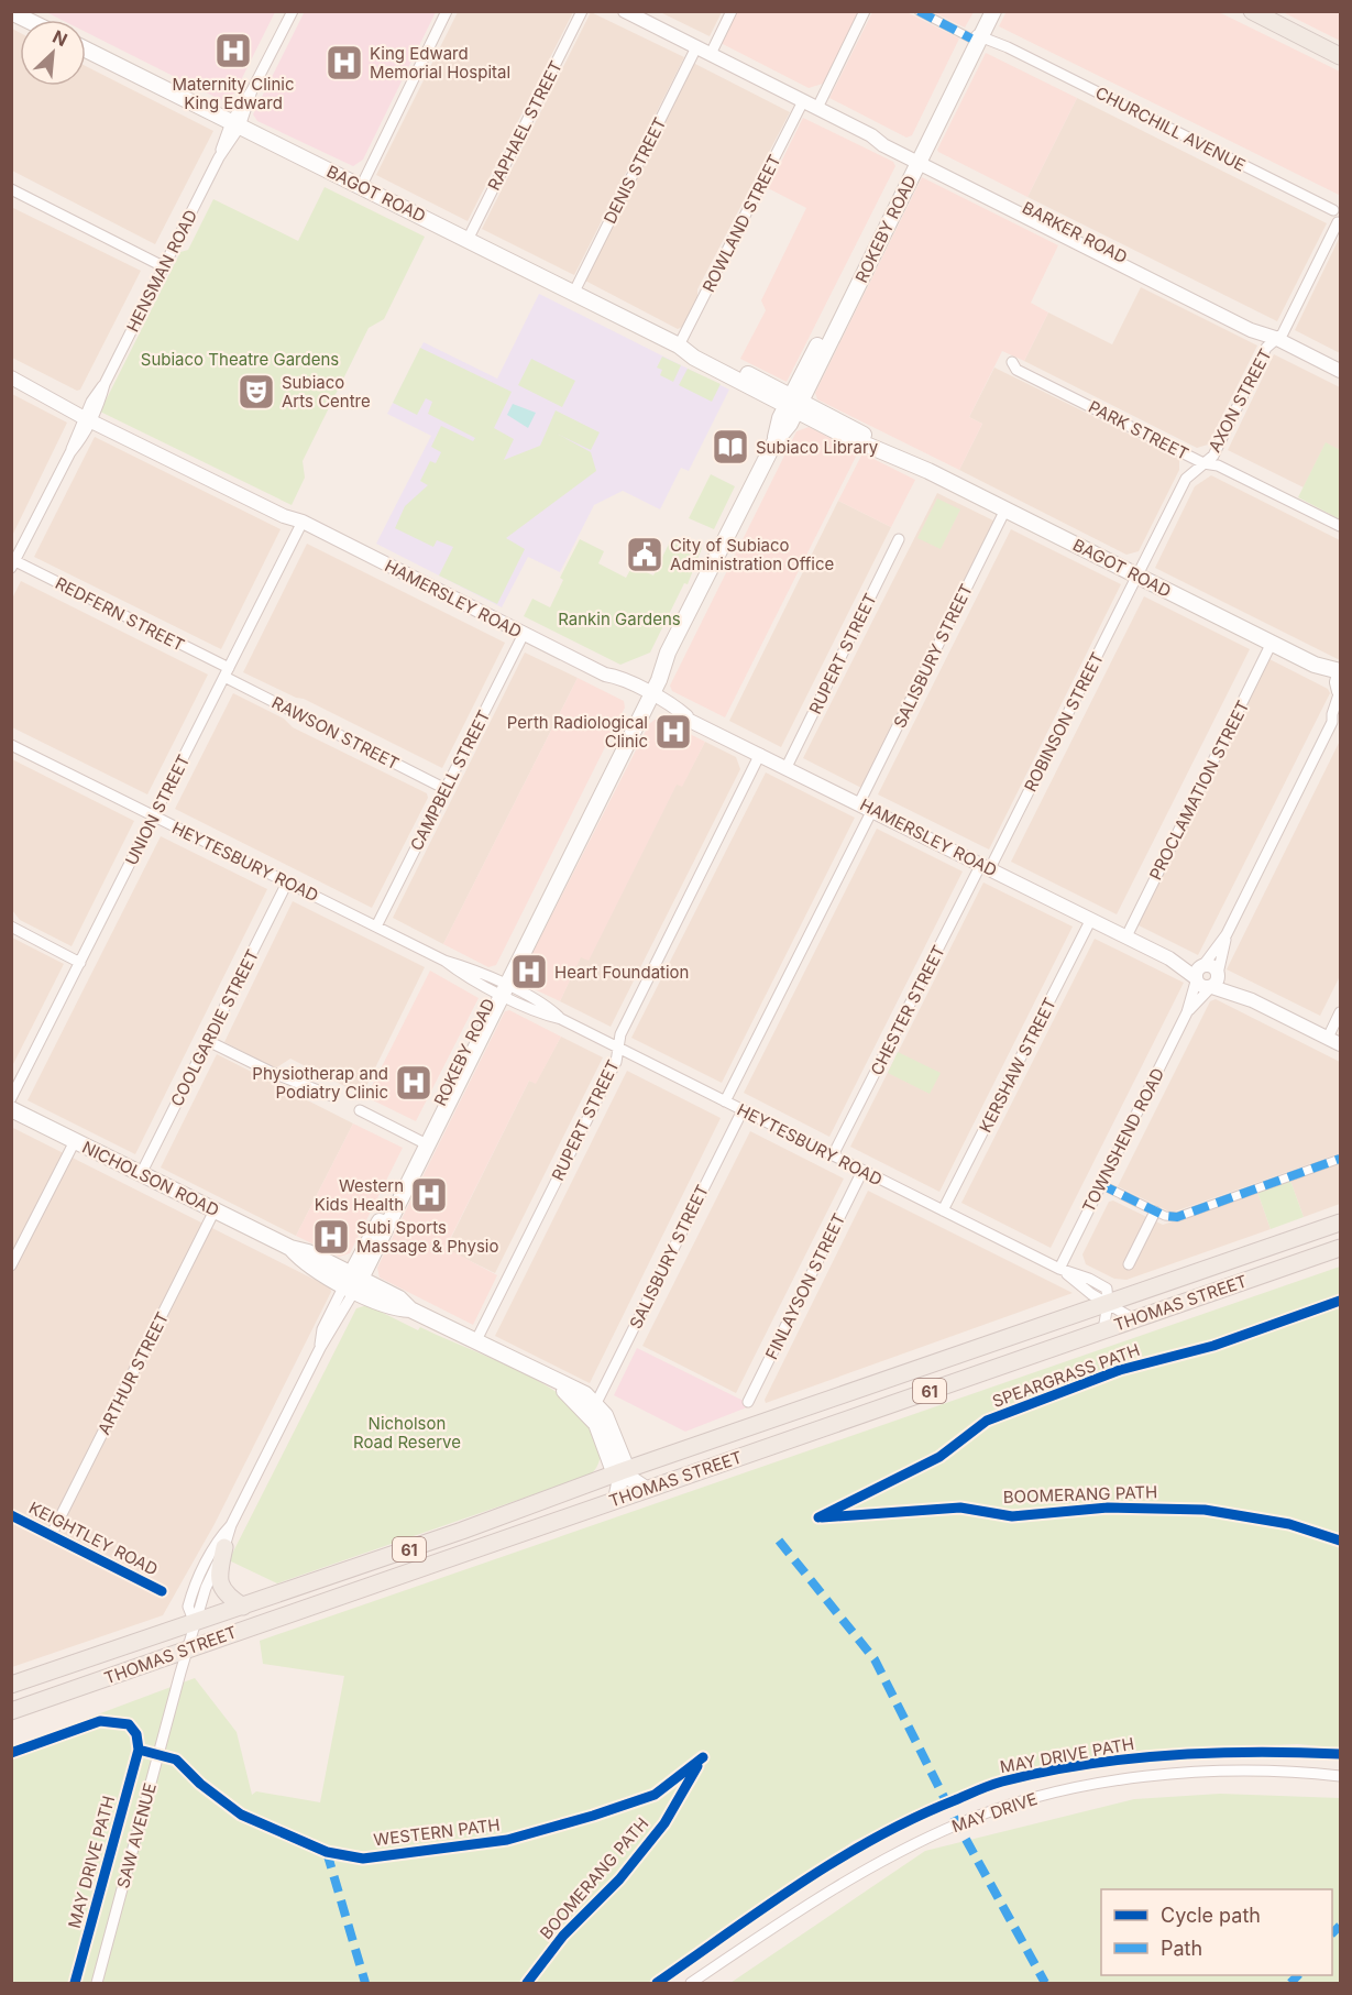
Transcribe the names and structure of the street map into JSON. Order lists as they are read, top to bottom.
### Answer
{
  "streets": {
    "main road": [
      "BAGOT ROAD",
      "ROKEBY ROAD",
      "NICHOLSON ROAD",
      "THOMAS STREET",
      "61"
    ],
    "street": [
      "RAPHAEL STREET",
      "CHURCHILL AVENUE",
      "DENIS STREET",
      "ROWLAND STREET",
      "BARKER ROAD",
      "HENSMAN ROAD",
      "AXON STREET",
      "PARK STREET",
      "HAMERSLEY ROAD",
      "REDFERN STREET",
      "RUPERT STREET",
      "SALISBURY STREET",
      "ROBINSON STREET",
      "RAWSON STREET",
      "CAMPBELL STREET",
      "PROCLAMATION STREET",
      "UNION STREET",
      "HEYTESBURY ROAD",
      "CHESTER STREET",
      "COOLGARDIE STREET",
      "KERSHAW STREET",
      "TOWNSHEND ROAD",
      "FINLAYSON STREET",
      "ARTHUR STREET",
      "KEIGHTLEY ROAD",
      "MAY DRIVE",
      "SAW AVENUE"
    ],
    "cycle path": [
      "SPEARGRASS PATH",
      "BOOMERANG PATH",
      "MAY DRIVE PATH",
      "WESTERN PATH"
    ]
  },
  "crossings": [
    ["RAPHAEL STREET", "BAGOT ROAD"],
    ["CHURCHILL AVENUE", "ROKEBY ROAD"],
    ["DENIS STREET", "BAGOT ROAD"],
    ["DENIS STREET", "BARKER ROAD"],
    ["BAGOT ROAD", "ROWLAND STREET"],
    ["BAGOT ROAD", "ROKEBY ROAD"],
    ["BAGOT ROAD", "HENSMAN ROAD"],
    ["BAGOT ROAD", "AXON STREET"],
    ["BAGOT ROAD", "SALISBURY STREET"],
    ["BAGOT ROAD", "ROBINSON STREET"],
    ["BAGOT ROAD", "PROCLAMATION STREET"],
    ["BAGOT ROAD", "TOWNSHEND ROAD"],
    ["ROWLAND STREET", "BARKER ROAD"],
    ["ROKEBY ROAD", "BARKER ROAD"],
    ["ROKEBY ROAD", "HAMERSLEY ROAD"],
    ["ROKEBY ROAD", "HEYTESBURY ROAD"],
    ["ROKEBY ROAD", "NICHOLSON ROAD"],
    ["ROKEBY ROAD", "THOMAS STREET"],
    ["ROKEBY ROAD", "SAW AVENUE"],
    ["BARKER ROAD", "AXON STREET"],
    ["HENSMAN ROAD", "HAMERSLEY ROAD"],
    ["HENSMAN ROAD", "REDFERN STREET"],
    ["AXON STREET", "PARK STREET"],
    ["AXON STREET", "ROBINSON STREET"],
    ["HAMERSLEY ROAD", "RUPERT STREET"],
    ["HAMERSLEY ROAD", "SALISBURY STREET"],
    ["HAMERSLEY ROAD", "ROBINSON STREET"],
    ["HAMERSLEY ROAD", "CAMPBELL STREET"],
    ["HAMERSLEY ROAD", "PROCLAMATION STREET"],
    ["HAMERSLEY ROAD", "UNION STREET"],
    ["HAMERSLEY ROAD", "CHESTER STREET"],
    ["HAMERSLEY ROAD", "KERSHAW STREET"],
    ["HAMERSLEY ROAD", "TOWNSHEND ROAD"],
    ["REDFERN STREET", "RAWSON STREET"],
    ["REDFERN STREET", "UNION STREET"],
    ["RUPERT STREET", "HEYTESBURY ROAD"],
    ["RUPERT STREET", "NICHOLSON ROAD"],
    ["SALISBURY STREET", "HEYTESBURY ROAD"],
    ["SALISBURY STREET", "NICHOLSON ROAD"],
    ["ROBINSON STREET", "CHESTER STREET"],
    ["RAWSON STREET", "CAMPBELL STREET"],
    ["RAWSON STREET", "UNION STREET"],
    ["CAMPBELL STREET", "HEYTESBURY ROAD"],
    ["UNION STREET", "HEYTESBURY ROAD"],
    ["HEYTESBURY ROAD", "CHESTER STREET"],
    ["HEYTESBURY ROAD", "COOLGARDIE STREET"],
    ["HEYTESBURY ROAD", "KERSHAW STREET"],
    ["HEYTESBURY ROAD", "TOWNSHEND ROAD"],
    ["HEYTESBURY ROAD", "FINLAYSON STREET"],
    ["HEYTESBURY ROAD", "THOMAS STREET"],
    ["COOLGARDIE STREET", "NICHOLSON ROAD"],
    ["NICHOLSON ROAD", "THOMAS STREET"],
    ["NICHOLSON ROAD", "ARTHUR STREET"],
    ["THOMAS STREET", "SAW AVENUE"],
    ["ARTHUR STREET", "KEIGHTLEY ROAD"]
  ],
  "parks": ["Subiaco Theatre Gardens", "Rankin Gardens", "Nicholson Road Reserve"],
  "places": {
    "hospital": [
      "Maternity Clinic King Edward",
      "King Edward Memorial Hospital",
      "Perth Radiological Clinic",
      "Heart Foundation",
      "Physiotherap and Podiatry Clinic",
      "Western Kids Health",
      "Subi Sports Massage & Physio"
    ],
    "theatre": ["Subiaco Arts Centre"],
    "library": ["Subiaco Library"],
    "public building": ["City of Subiaco Administration Office"]
  },
  "legend": ["Cycle path", "Path"],
  "north": "top right"
}
